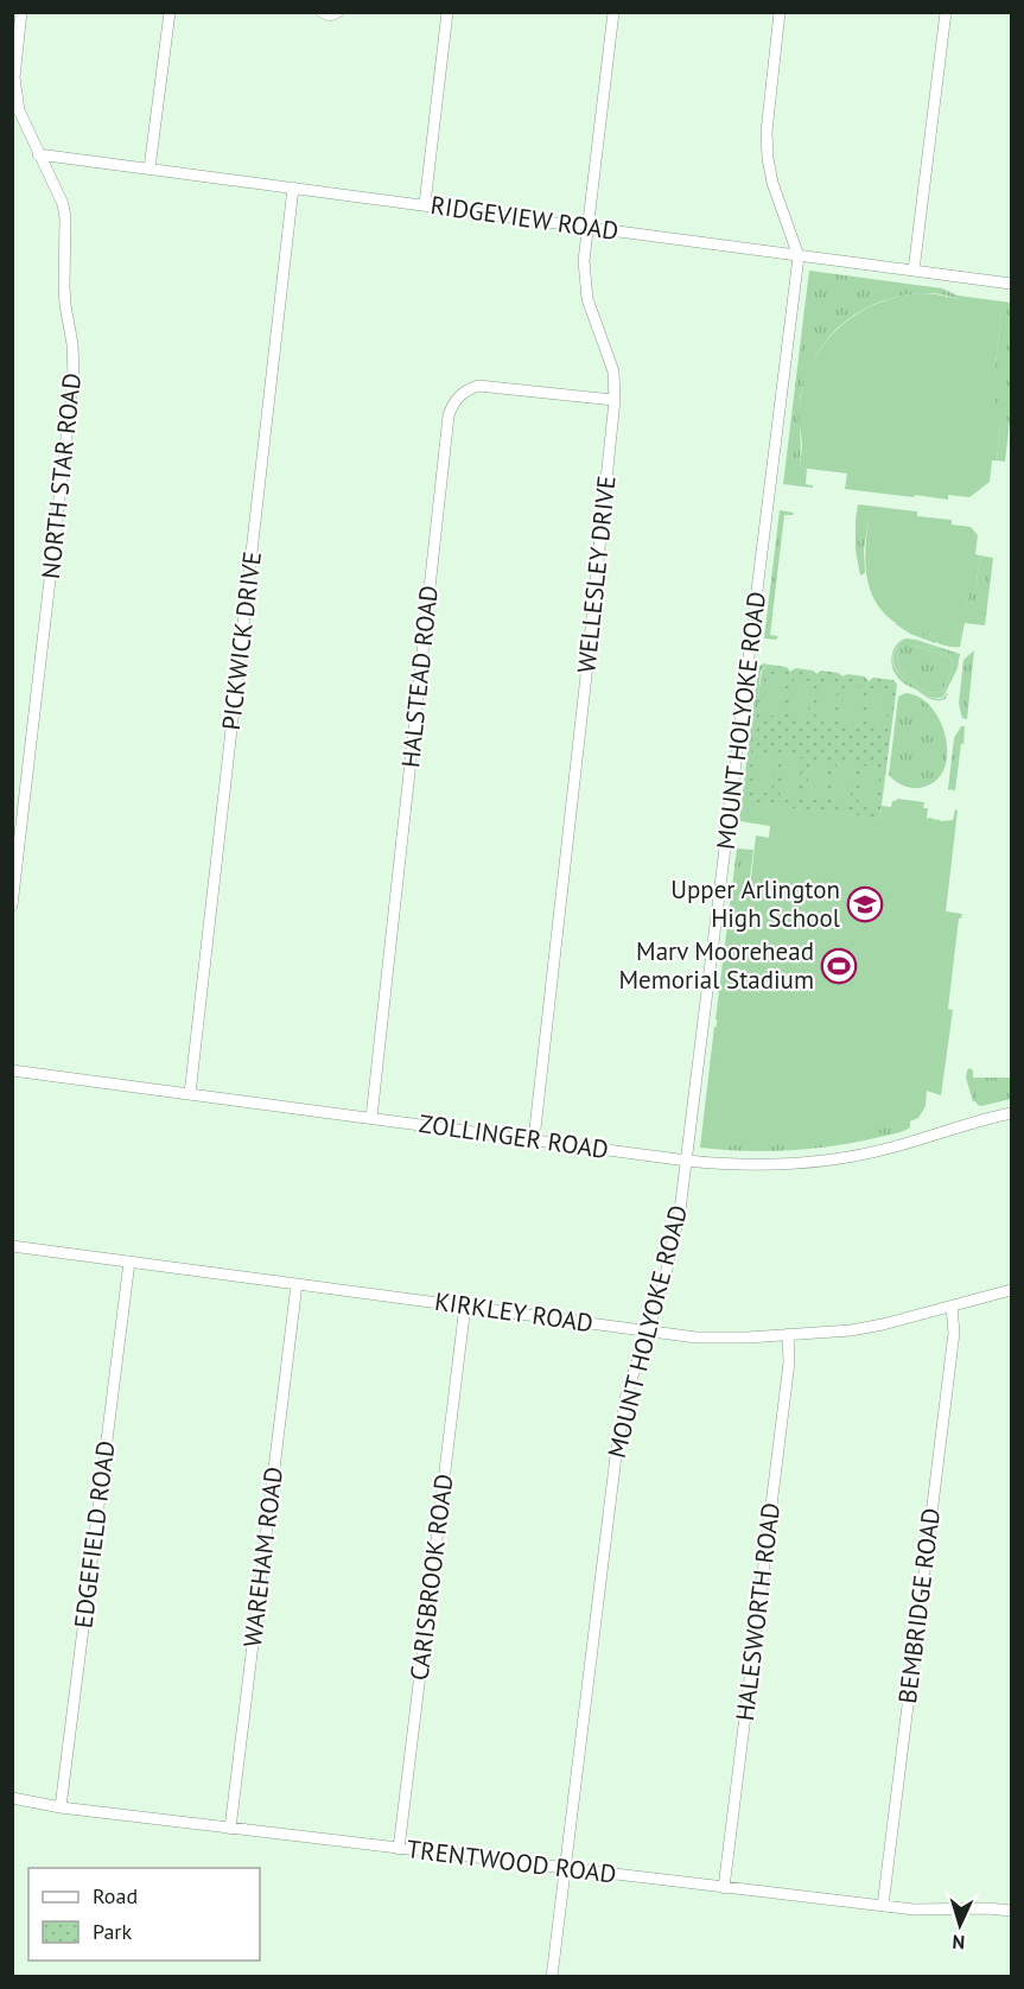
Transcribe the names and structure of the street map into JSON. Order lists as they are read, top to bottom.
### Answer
{
  "streets": {
    "street": [
      "RIDGEVIEW ROAD",
      "NORTH STAR ROAD",
      "WELLESLEY DRIVE",
      "PICKWICK DRIVE",
      "HALSTEAD ROAD",
      "MOUNT HOLYOKE ROAD",
      "ZOLLINGER ROAD",
      "KIRKLEY ROAD",
      "EDGEFIELD ROAD",
      "WAREHAM ROAD",
      "CARISBROOK ROAD",
      "BEMBRIDGE ROAD",
      "HALESWORTH ROAD",
      "TRENTWOOD ROAD"
    ]
  },
  "crossings": [
    ["RIDGEVIEW ROAD", "NORTH STAR ROAD"],
    ["RIDGEVIEW ROAD", "WELLESLEY DRIVE"],
    ["RIDGEVIEW ROAD", "PICKWICK DRIVE"],
    ["RIDGEVIEW ROAD", "MOUNT HOLYOKE ROAD"],
    ["WELLESLEY DRIVE", "HALSTEAD ROAD"],
    ["WELLESLEY DRIVE", "ZOLLINGER ROAD"],
    ["PICKWICK DRIVE", "ZOLLINGER ROAD"],
    ["HALSTEAD ROAD", "ZOLLINGER ROAD"],
    ["MOUNT HOLYOKE ROAD", "ZOLLINGER ROAD"],
    ["MOUNT HOLYOKE ROAD", "KIRKLEY ROAD"],
    ["MOUNT HOLYOKE ROAD", "TRENTWOOD ROAD"],
    ["KIRKLEY ROAD", "EDGEFIELD ROAD"],
    ["KIRKLEY ROAD", "WAREHAM ROAD"],
    ["KIRKLEY ROAD", "CARISBROOK ROAD"],
    ["KIRKLEY ROAD", "BEMBRIDGE ROAD"],
    ["KIRKLEY ROAD", "HALESWORTH ROAD"],
    ["EDGEFIELD ROAD", "TRENTWOOD ROAD"],
    ["WAREHAM ROAD", "TRENTWOOD ROAD"],
    ["CARISBROOK ROAD", "TRENTWOOD ROAD"],
    ["BEMBRIDGE ROAD", "TRENTWOOD ROAD"],
    ["HALESWORTH ROAD", "TRENTWOOD ROAD"]
  ],
  "places": {
    "school or university": ["Upper Arlington High School"],
    "sports": ["Marv Moorehead Memorial Stadium"]
  },
  "legend": ["Road", "Park"],
  "north": "bottom"
}
